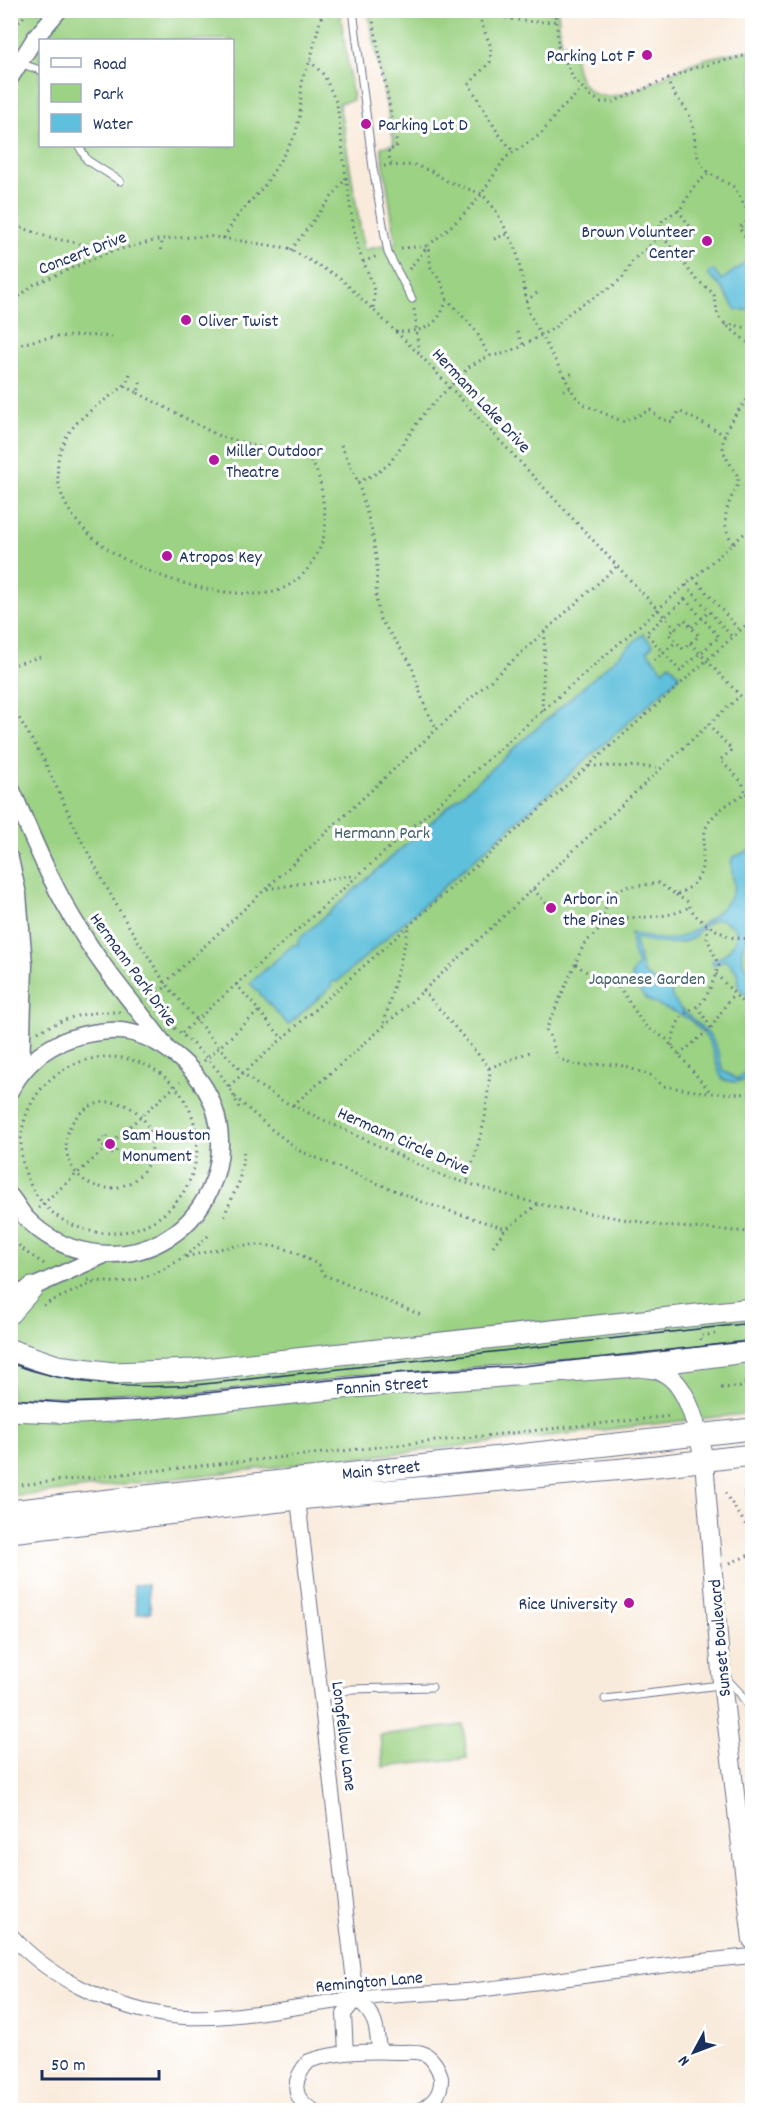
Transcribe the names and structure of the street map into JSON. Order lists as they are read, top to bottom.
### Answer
{
  "streets": {
    "main road": ["Fannin Street", "Main Street", "Sunset Boulevard"],
    "street": ["Hermann Park Drive", "Longfellow Lane", "Remington Lane"],
    "path": ["Concert Drive", "Hermann Lake Drive", "Hermann Circle Drive"]
  },
  "crossings": [
    ["Concert Drive", "Hermann Lake Drive"],
    ["Fannin Street", "Sunset Boulevard"],
    ["Main Street", "Sunset Boulevard"],
    ["Main Street", "Longfellow Lane"],
    ["Longfellow Lane", "Remington Lane"]
  ],
  "parks": ["Hermann Park", "Japanese Garden"],
  "places": [
    "Parking Lot F",
    "Parking Lot D",
    "Brown Volunteer Center",
    "Oliver Twist",
    "Miller Outdoor Theatre",
    "Atropos Key",
    "Arbor in the Pines",
    "Sam Houston Monument",
    "Rice University"
  ],
  "legend": ["Road", "Park", "Water"],
  "scale_bar": "50 m",
  "north": "bottom left"
}
